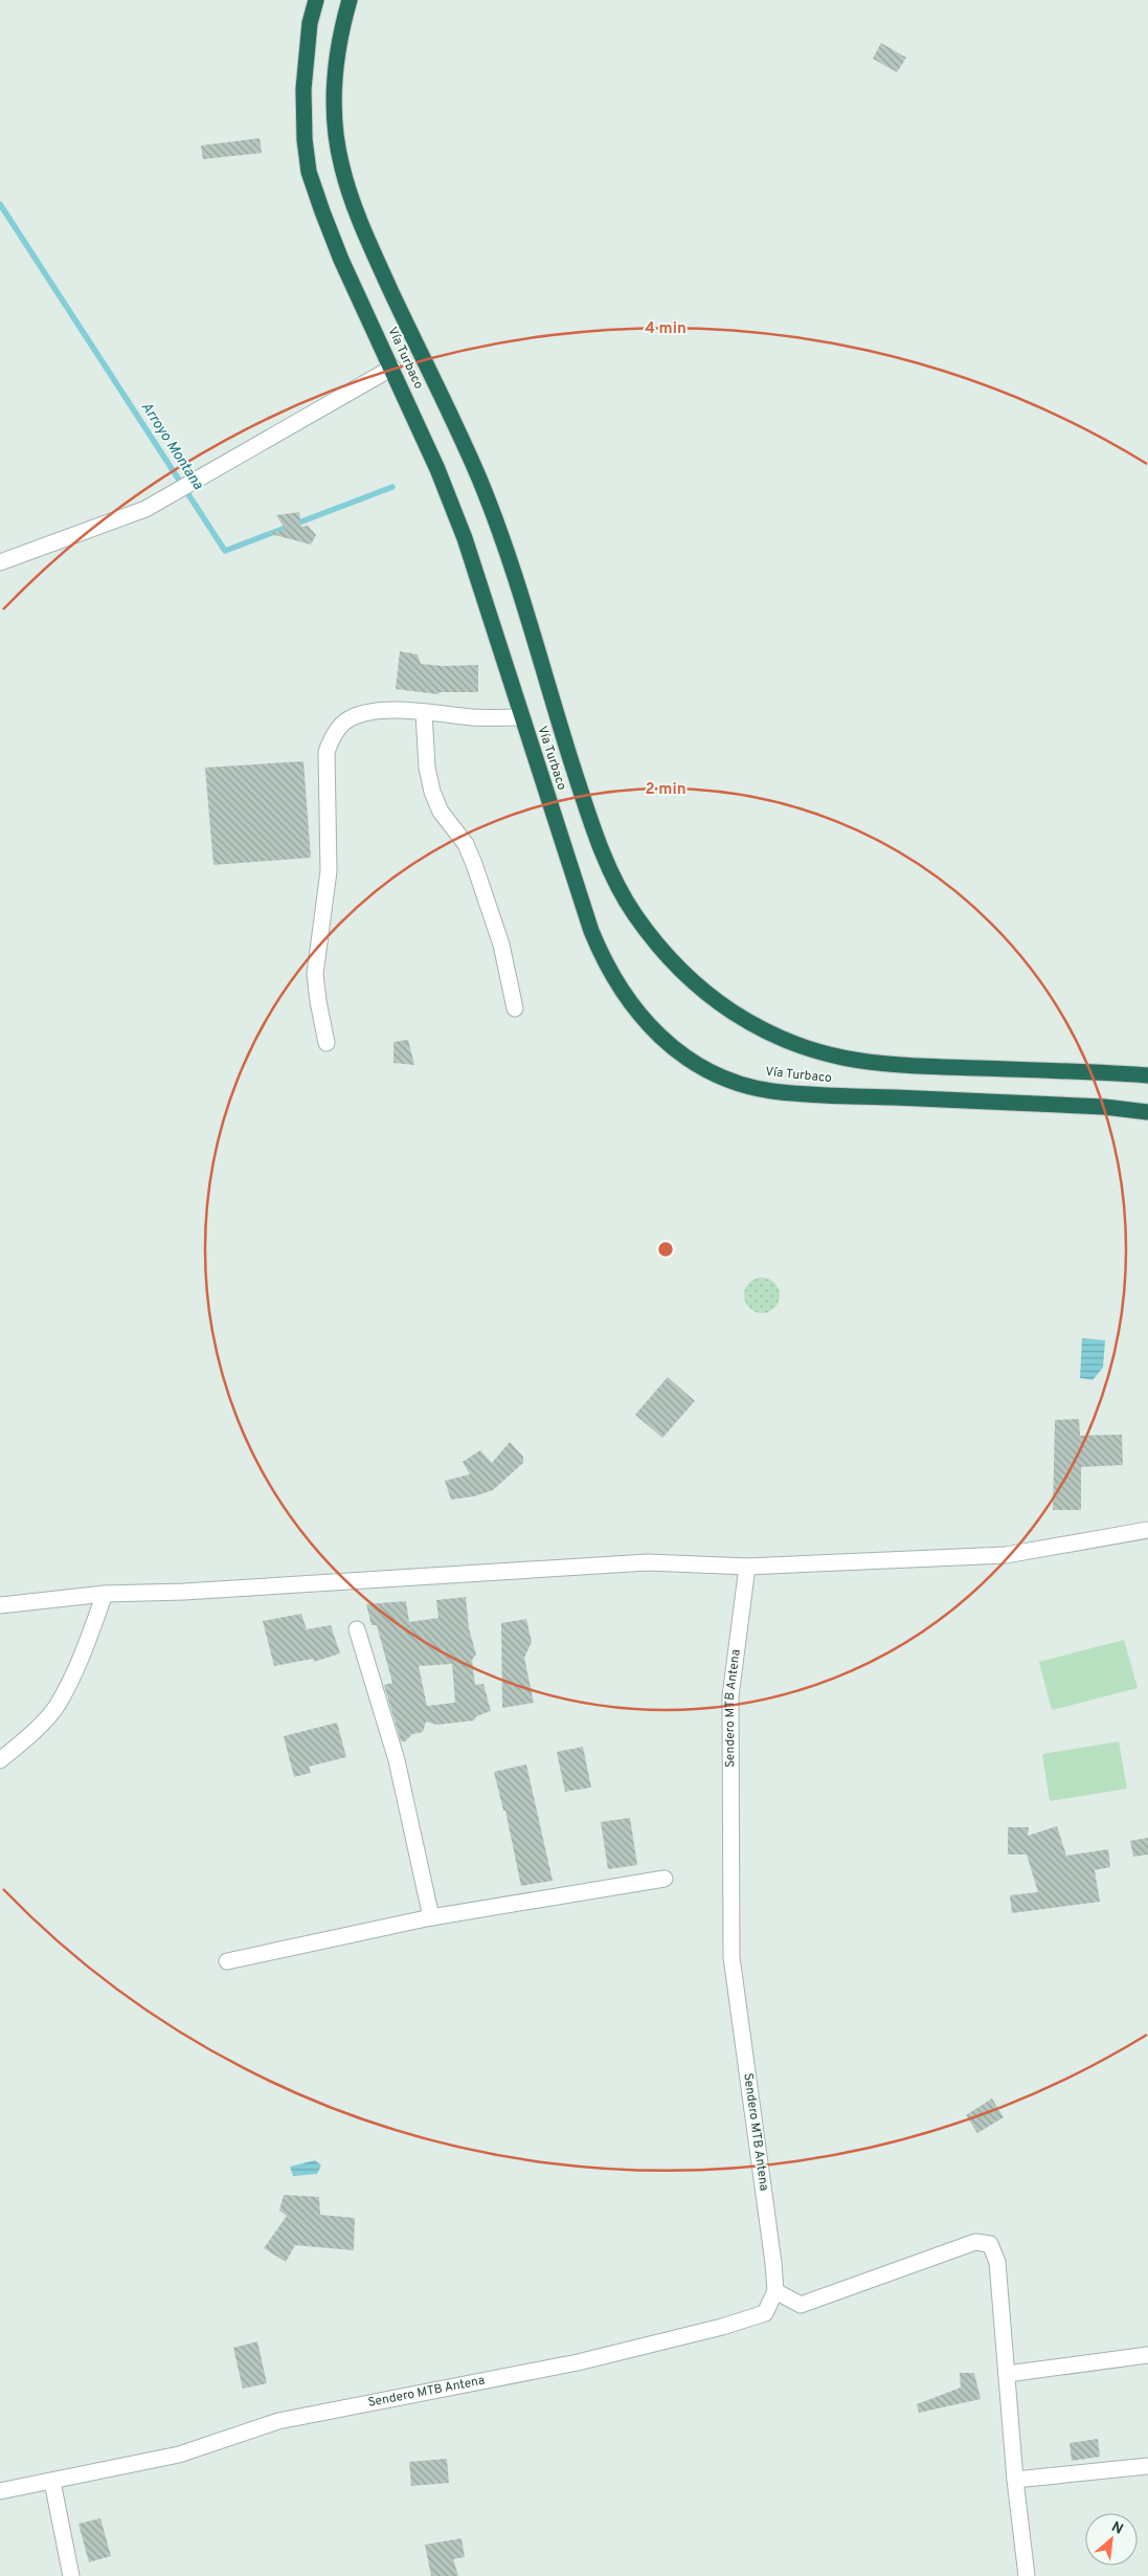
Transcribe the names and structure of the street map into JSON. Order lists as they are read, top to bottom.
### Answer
{
  "streets": {
    "highway": ["Vía Turbaco"],
    "street": ["Sendero MTB Antena"]
  },
  "water": ["Arroyo Montana"],
  "north": "top right",
  "rings": ["4 min", "2 min"]
}
